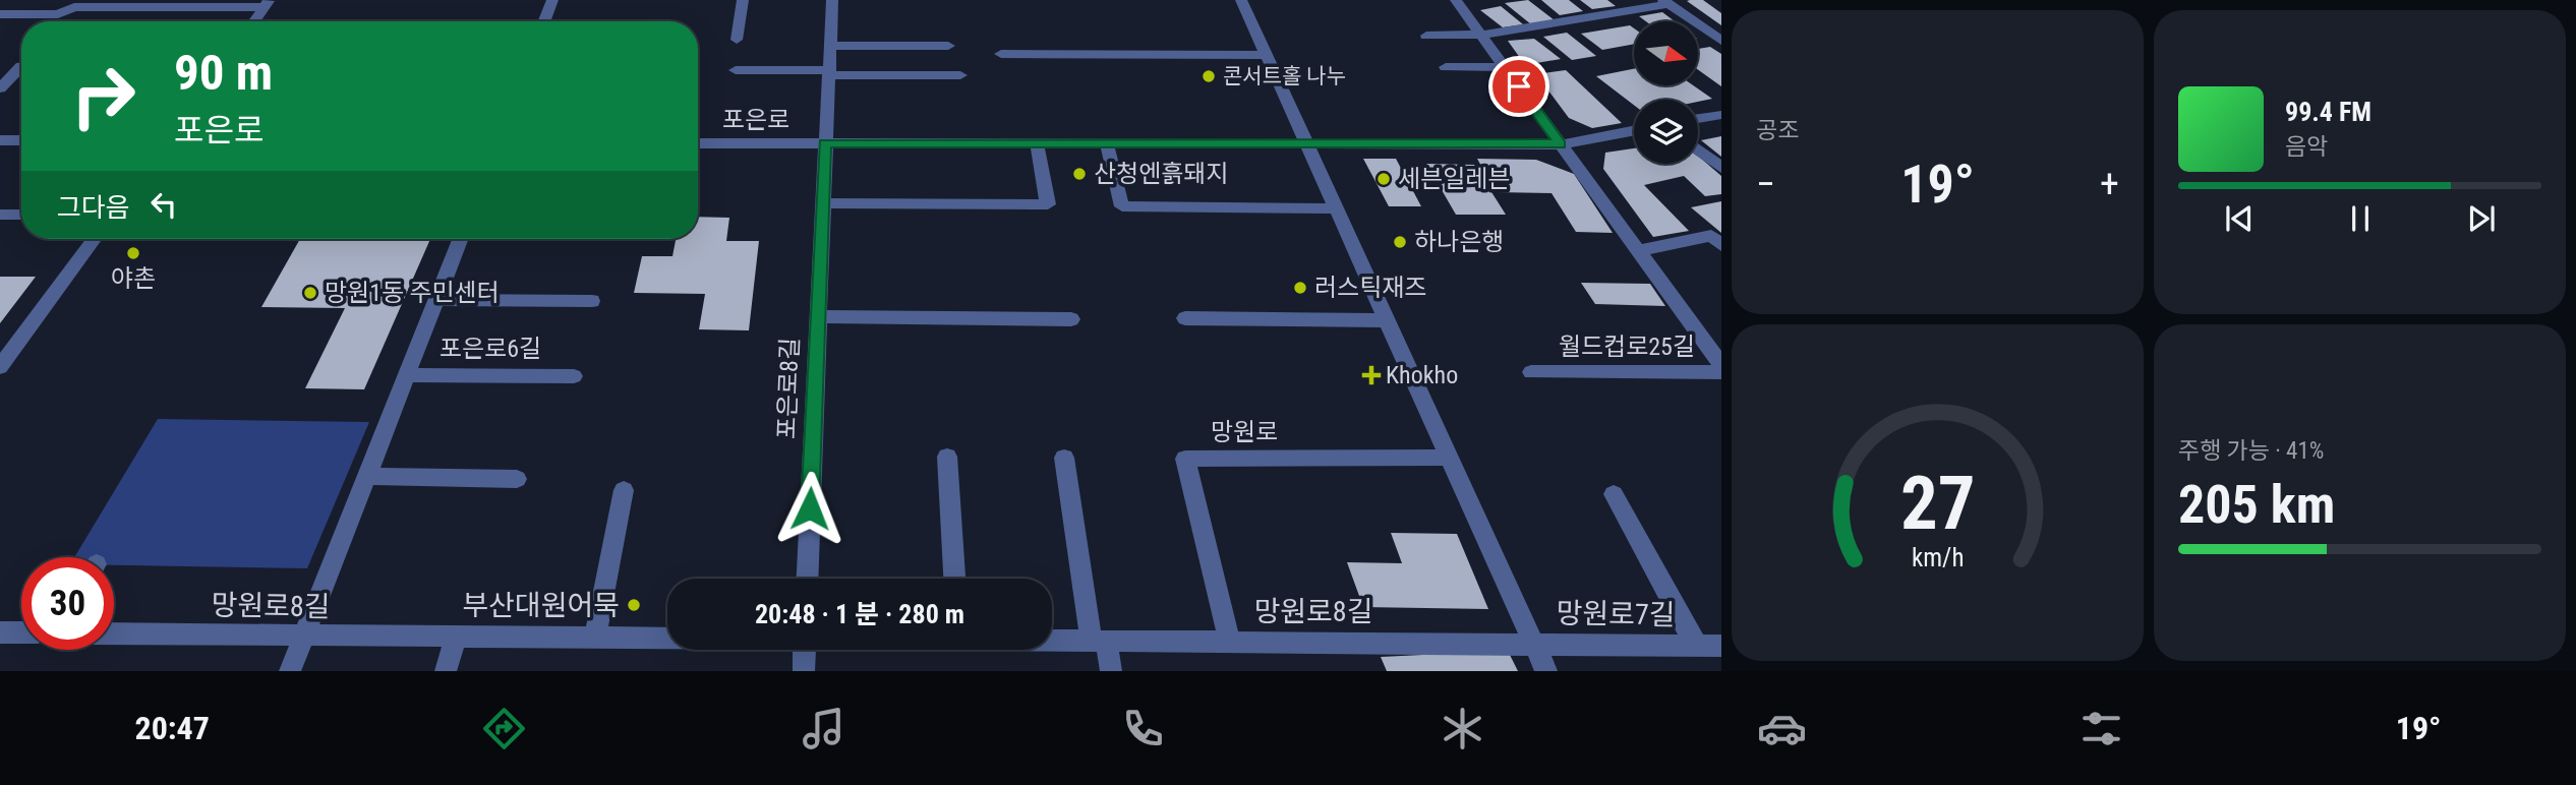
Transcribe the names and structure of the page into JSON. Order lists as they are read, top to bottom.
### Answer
{
  "streets": {
    "street": [
      "포은로",
      "월드컵로25길",
      "포은로6길",
      "포은로8길",
      "망원로",
      "망원로8길",
      "망원로7길"
    ]
  },
  "crossings": [
    ["포은로", "월드컵로25길"],
    ["포은로", "포은로8길"],
    ["포은로6길", "망원로8길"],
    ["망원로", "망원로8길"],
    ["망원로8길", "망원로7길"]
  ],
  "places": {
    "other": [
      "콘서트홀 나누",
      "산청엔흙돼지",
      "세븐일레븐",
      "하나은행",
      "야촌",
      "러스틱재즈",
      "망원1동 주민센터",
      "부산대원어묵"
    ],
    "health": ["Khokho"]
  },
  "north": "right",
  "page": {
    "tile": [
      "공조",
      ["주행 가능 · 41%", "205 km"]
    ],
    "turn": ["90 m", "포은로"],
    "song": ["99.4 FM", "음악"],
    "heat": ["−", "19°", "+"],
    "then": "그다음",
    "limit": "30",
    "trip": "20:48 · 1 분 · 280 m",
    "tabs": ["20:47", "19°"],
    "gauge": ["27", "km/h"]
  }
}
